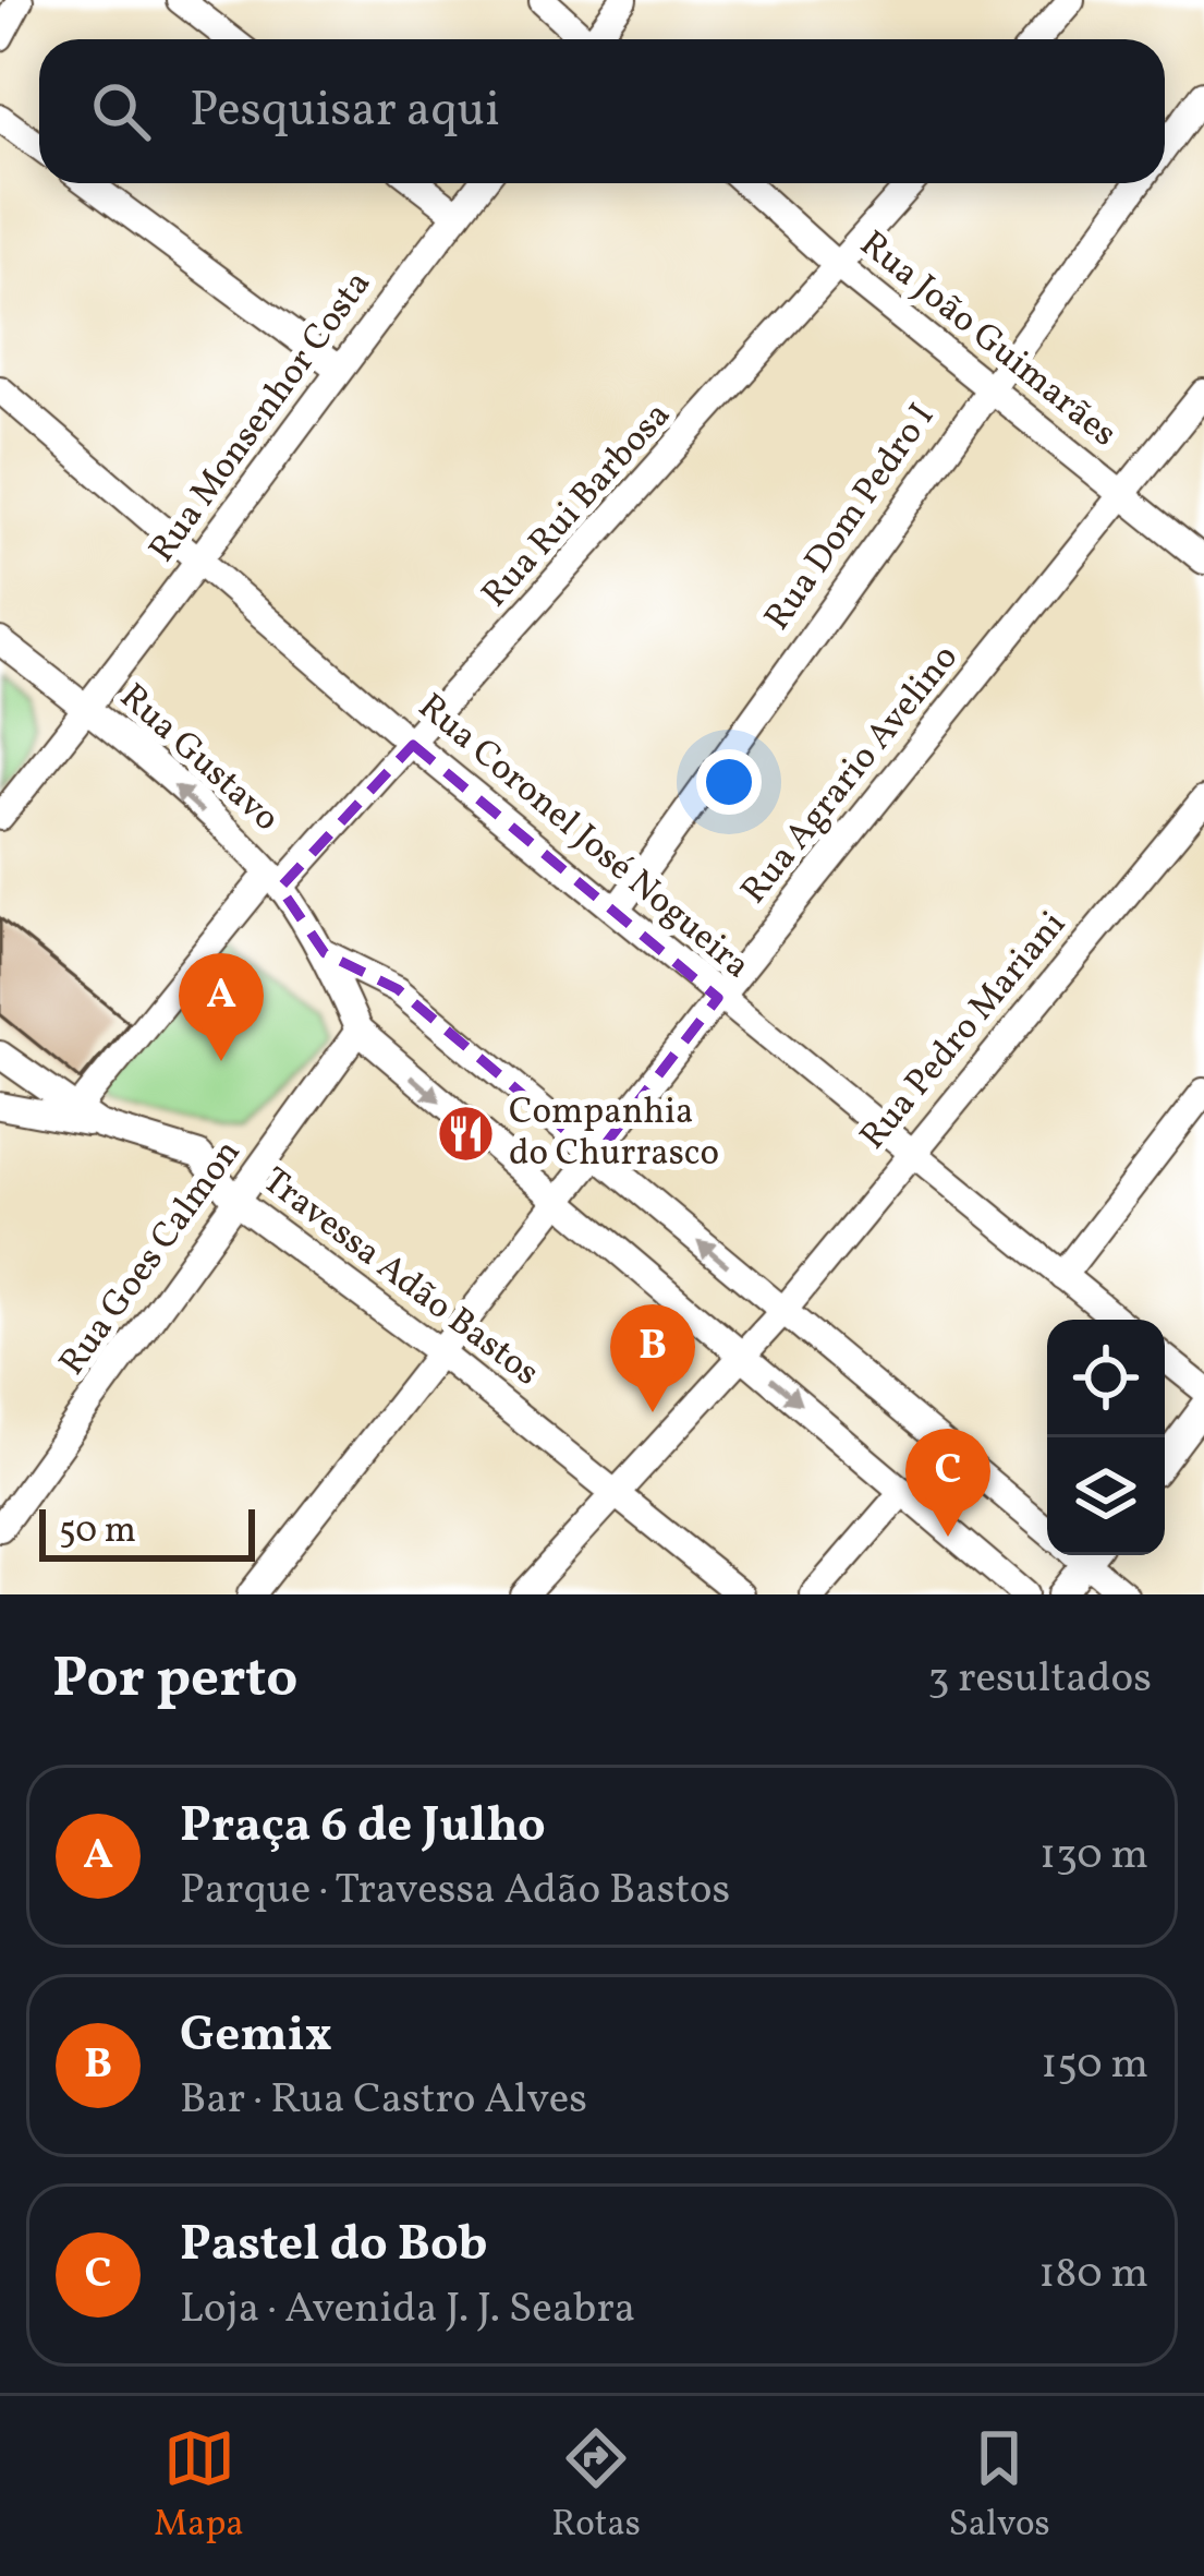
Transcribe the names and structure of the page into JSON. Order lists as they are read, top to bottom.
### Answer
{
  "streets": {
    "street": [
      "Rua João Guimarães",
      "Rua Monsenhor Costa",
      "Rua Rui Barbosa",
      "Rua Dom Pedro I",
      "Rua Gustavo",
      "Rua Agrario Avelino",
      "Rua Coronel José Nogueira",
      "Rua Pedro Mariani",
      "Rua Goes Calmon",
      "Travessa Adão Bastos"
    ]
  },
  "crossings": [
    ["Rua João Guimarães", "Rua Rui Barbosa"],
    ["Rua João Guimarães", "Rua Dom Pedro I"],
    ["Rua João Guimarães", "Rua Agrario Avelino"],
    ["Rua Monsenhor Costa", "Rua Gustavo"],
    ["Rua Monsenhor Costa", "Rua Coronel José Nogueira"],
    ["Rua Rui Barbosa", "Rua Gustavo"],
    ["Rua Rui Barbosa", "Rua Coronel José Nogueira"],
    ["Rua Rui Barbosa", "Travessa Adão Bastos"],
    ["Rua Dom Pedro I", "Rua Coronel José Nogueira"],
    ["Rua Gustavo", "Rua Goes Calmon"],
    ["Rua Agrario Avelino", "Rua Coronel José Nogueira"],
    ["Rua Agrario Avelino", "Travessa Adão Bastos"],
    ["Rua Coronel José Nogueira", "Rua Pedro Mariani"],
    ["Rua Pedro Mariani", "Travessa Adão Bastos"],
    ["Rua Goes Calmon", "Travessa Adão Bastos"]
  ],
  "one_way": ["Rua Gustavo"],
  "places": {
    "restaurant": ["Companhia do Churrasco"]
  },
  "scale_bar": "50 m",
  "page": {
    "search": "Pesquisar aqui",
    "pins": ["A", "B", "C"],
    "scale": "50 m",
    "heading": ["Por perto", "3 resultados"],
    "list": [
      {
        "mark": "A",
        "name": "Praça 6 de Julho",
        "note": "Parque · Travessa Adão Bastos",
        "value": "130 m"
      },
      {
        "mark": "B",
        "name": "Gemix",
        "note": "Bar · Rua Castro Alves",
        "value": "150 m"
      },
      {
        "mark": "C",
        "name": "Pastel do Bob",
        "note": "Loja · Avenida J. J. Seabra",
        "value": "180 m"
      }
    ],
    "nav": ["Mapa", "Rotas", "Salvos"]
  }
}
